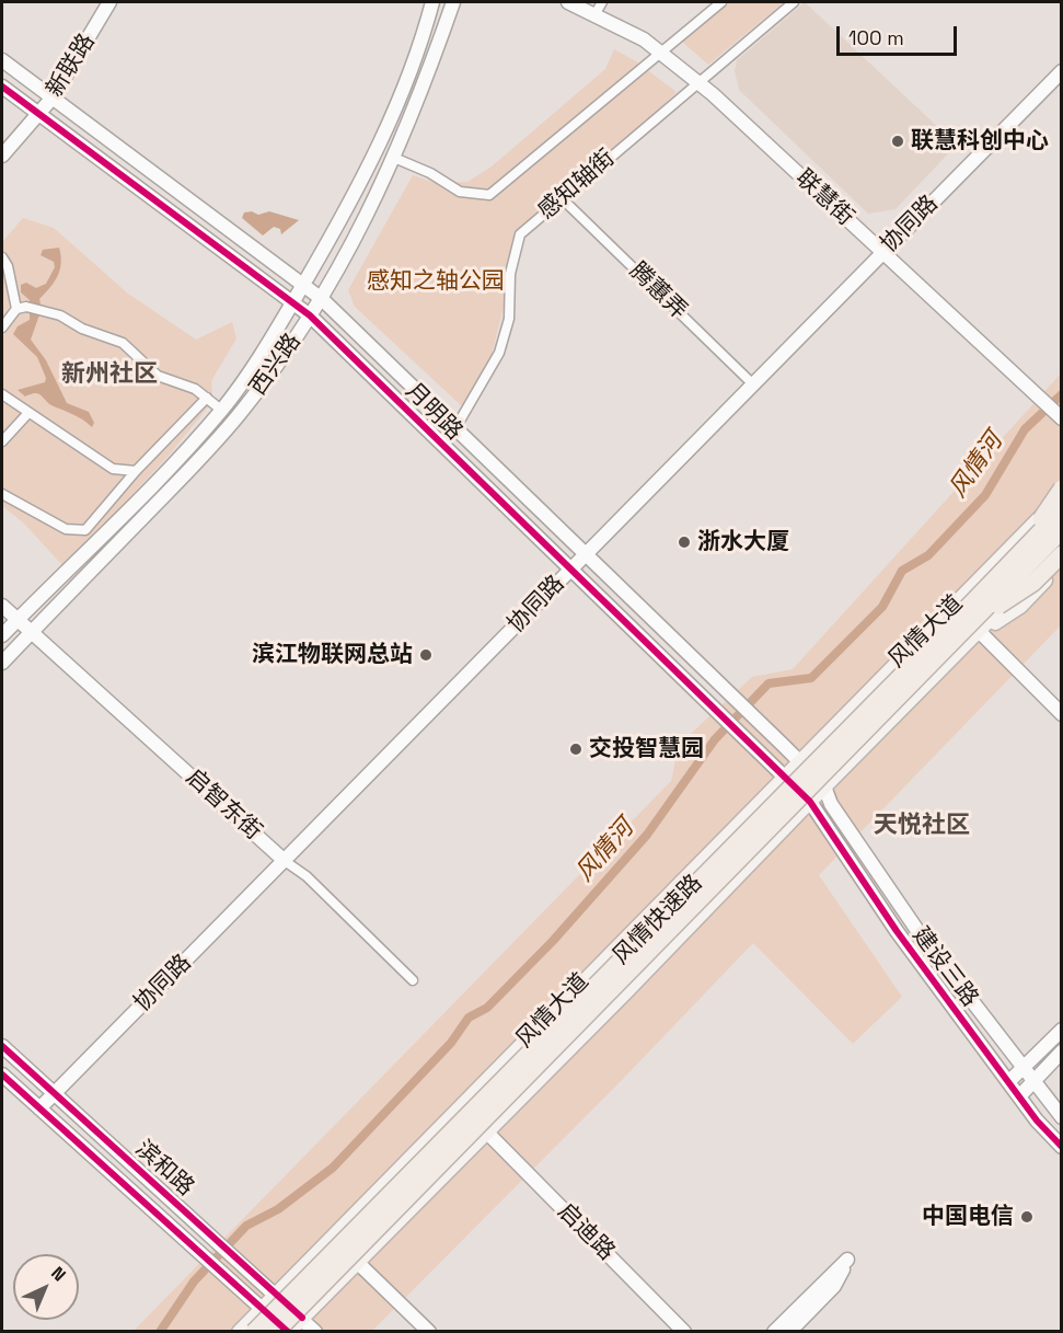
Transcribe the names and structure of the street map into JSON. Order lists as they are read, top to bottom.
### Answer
{
  "streets": {
    "highway": ["风情快速路"],
    "main road": ["风情大道"],
    "street": [
      "新联路",
      "感知轴街",
      "联慧街",
      "协同路",
      "腾蕙弄",
      "西兴路",
      "月明路",
      "启智东街",
      "建设三路",
      "滨和路",
      "启迪路"
    ]
  },
  "crossings": [
    ["新联路", "月明路"],
    ["感知轴街", "联慧街"],
    ["感知轴街", "腾蕙弄"],
    ["感知轴街", "西兴路"],
    ["感知轴街", "月明路"],
    ["联慧街", "协同路"],
    ["协同路", "腾蕙弄"],
    ["协同路", "月明路"],
    ["协同路", "启智东街"],
    ["协同路", "滨和路"],
    ["西兴路", "月明路"],
    ["西兴路", "启智东街"],
    ["月明路", "风情大道"],
    ["月明路", "建设三路"],
    ["风情大道", "风情快速路"],
    ["风情大道", "建设三路"],
    ["风情大道", "滨和路"],
    ["风情大道", "启迪路"]
  ],
  "districts": ["新州社区", "天悦社区"],
  "water": ["风情河"],
  "parks": ["感知之轴公园"],
  "places": [
    "联慧科创中心",
    "浙水大厦",
    "滨江物联网总站",
    "交投智慧园",
    "中国电信"
  ],
  "scale_bar": "100 m",
  "north": "top right"
}
